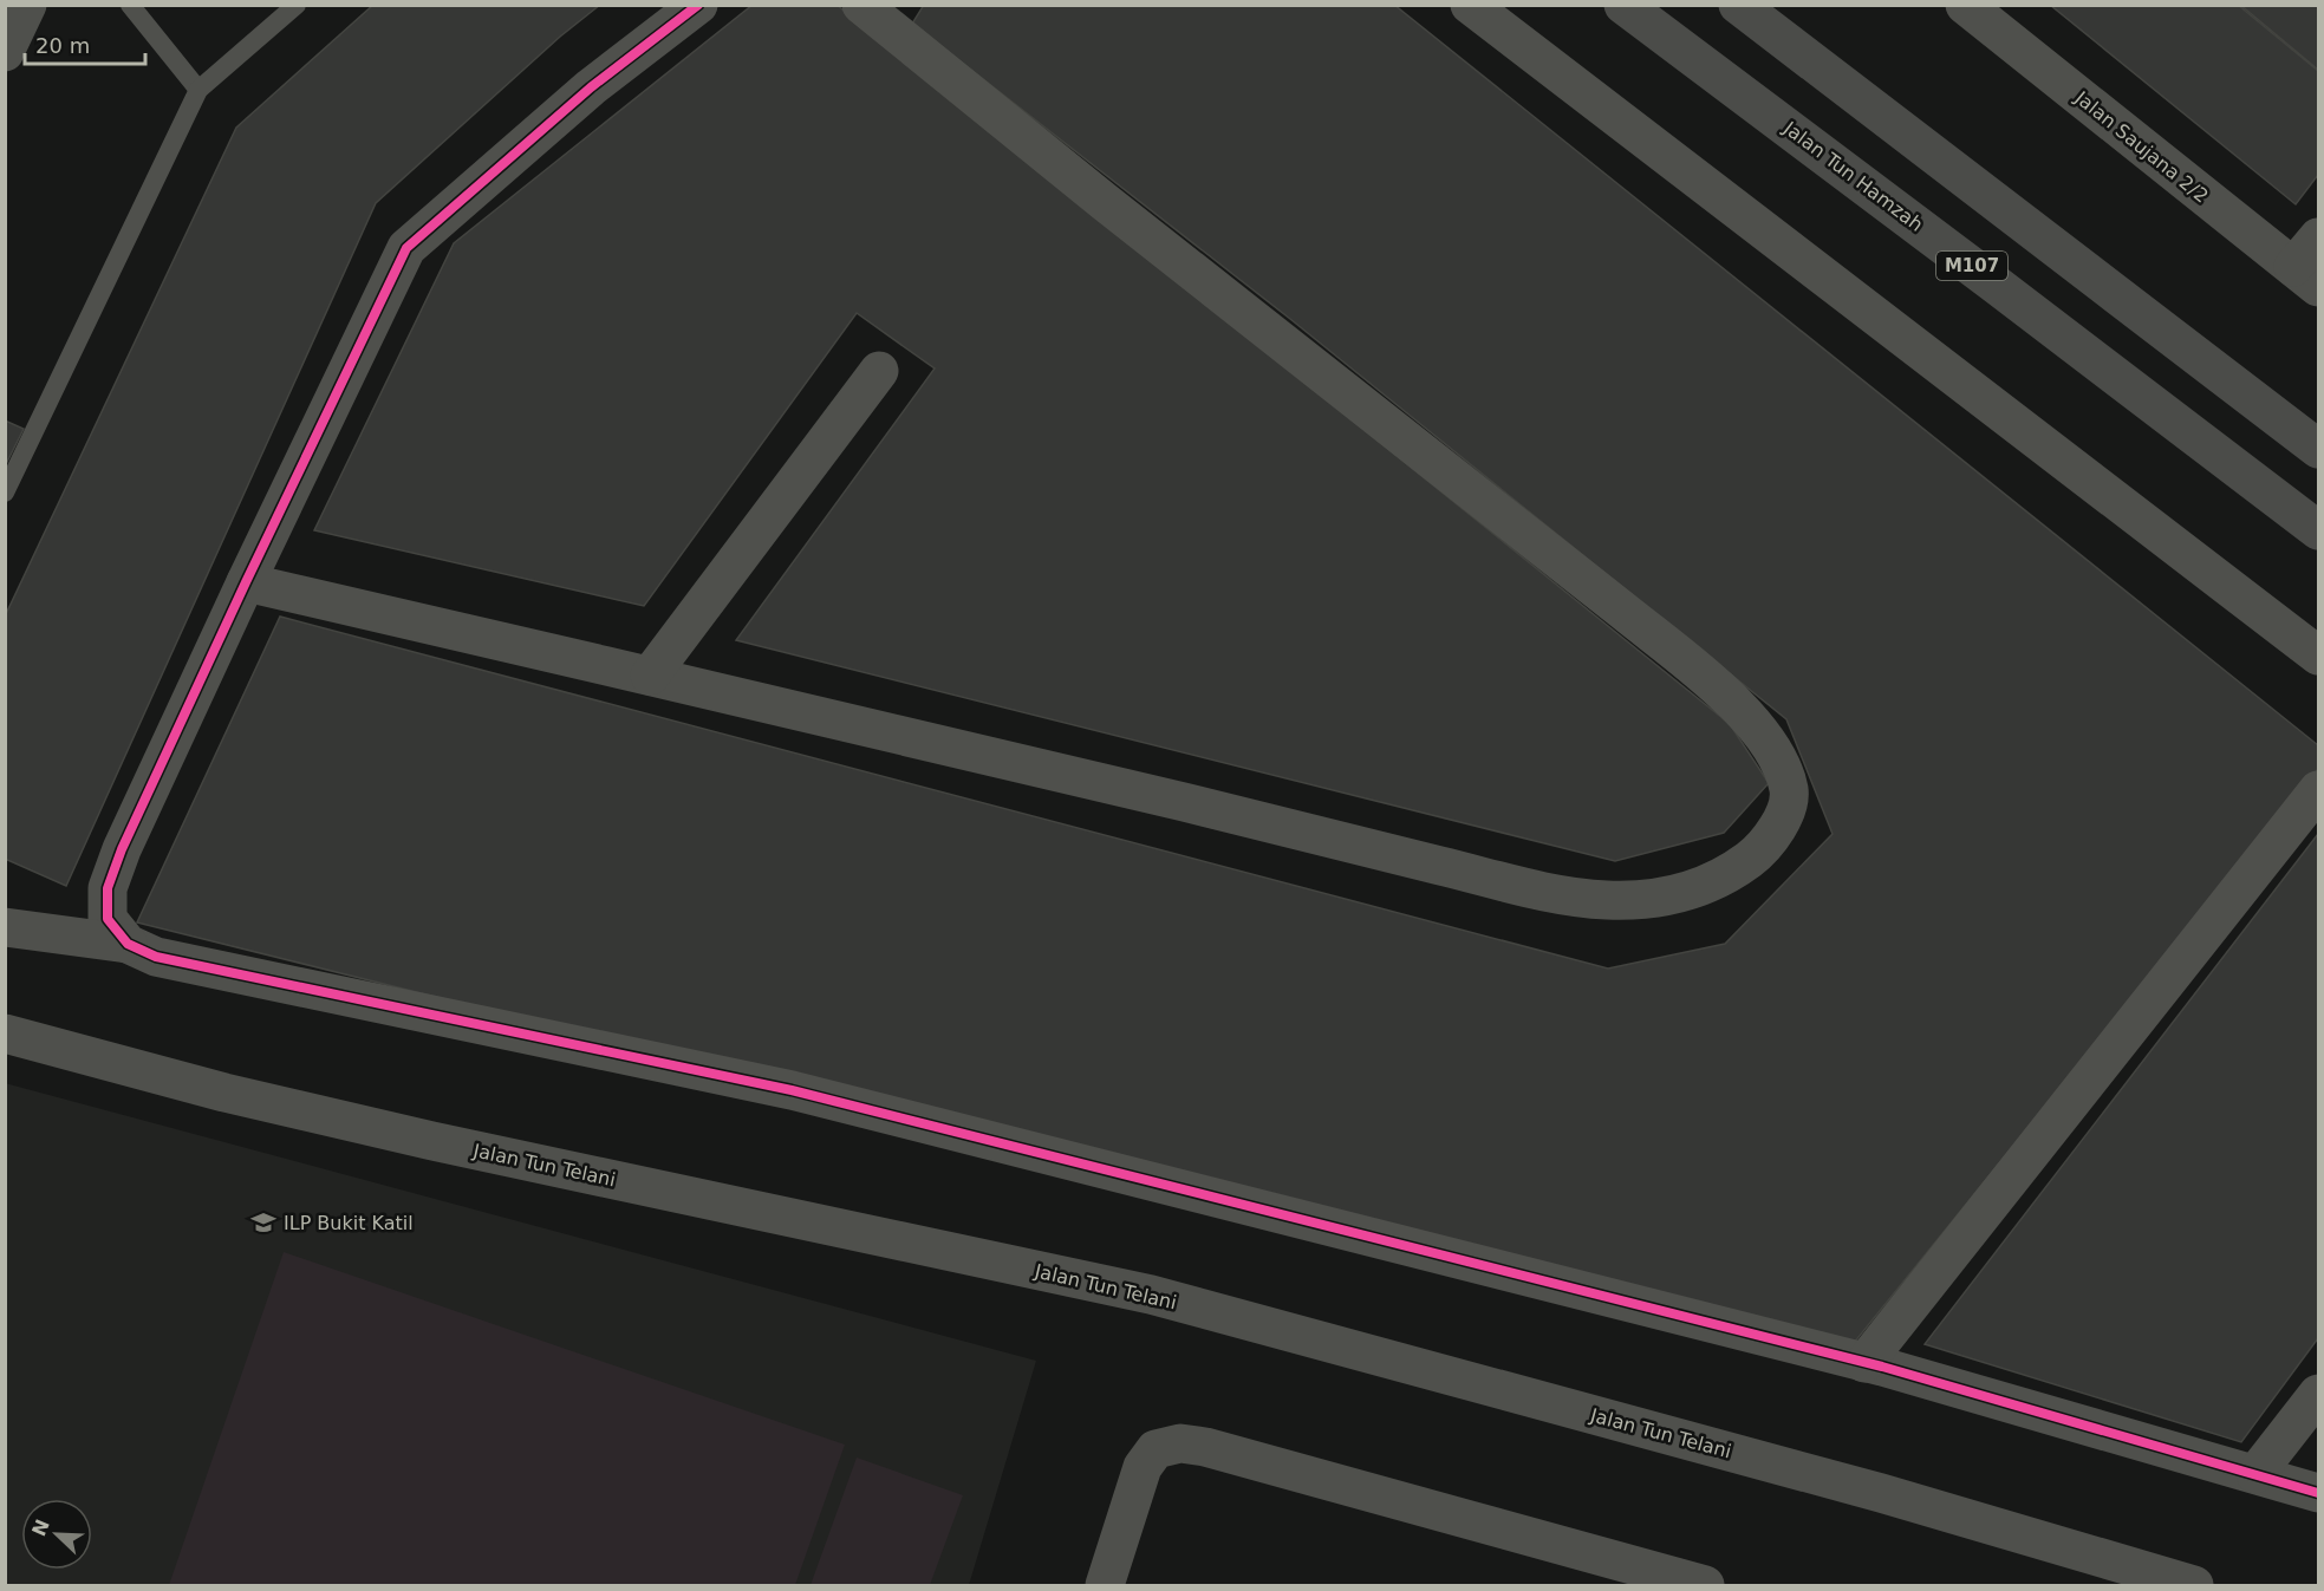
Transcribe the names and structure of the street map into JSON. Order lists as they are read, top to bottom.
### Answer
{
  "streets": {
    "main road": ["Jalan Tun Hamzah", "M107"],
    "street": ["Jalan Saujana 2/2", "Jalan Tun Telani"]
  },
  "places": {
    "school or university": ["ILP Bukit Katil"]
  },
  "scale_bar": "20 m",
  "north": "top left"
}
